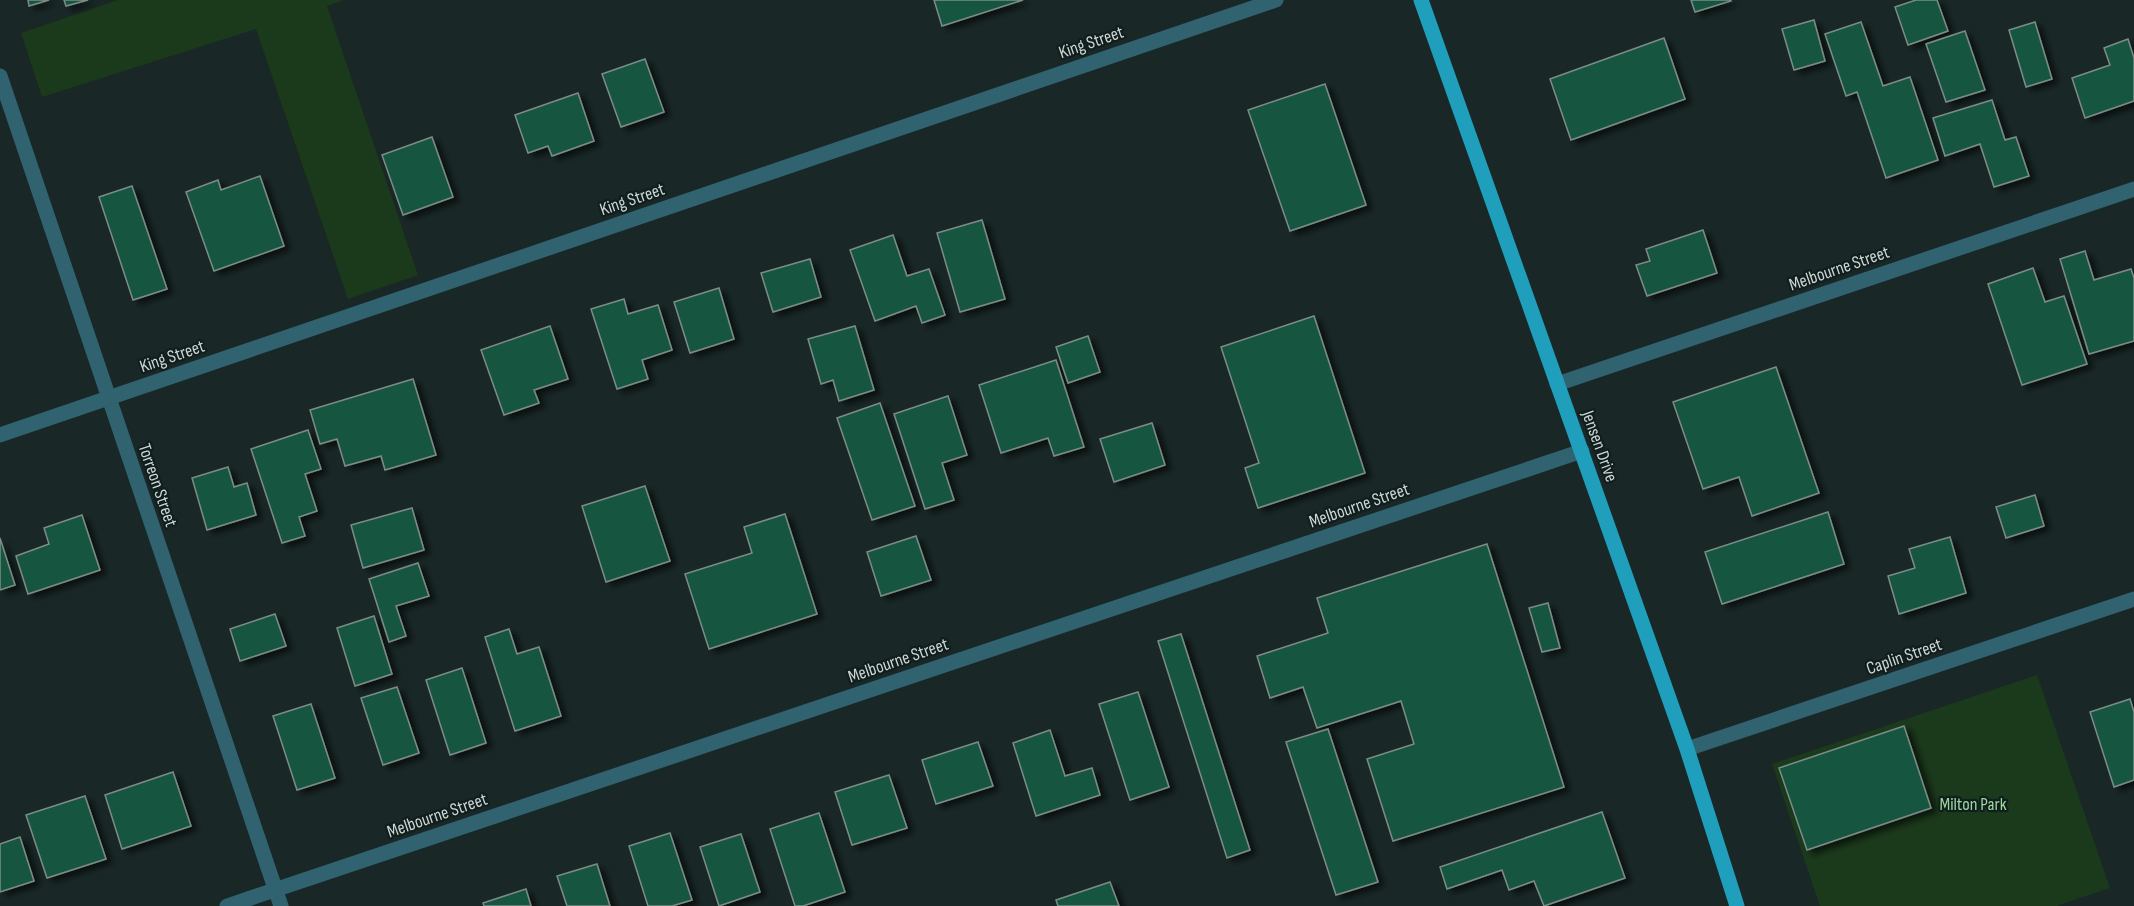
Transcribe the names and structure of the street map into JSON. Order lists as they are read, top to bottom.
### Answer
{
  "streets": {
    "main road": ["Jensen Drive"],
    "street": [
      "King Street",
      "Melbourne Street",
      "Torreon Street",
      "Caplin Street"
    ]
  },
  "crossings": [
    ["King Street", "Torreon Street"],
    ["Melbourne Street", "Jensen Drive"],
    ["Melbourne Street", "Torreon Street"],
    ["Jensen Drive", "Caplin Street"]
  ],
  "parks": ["Milton Park"]
}
